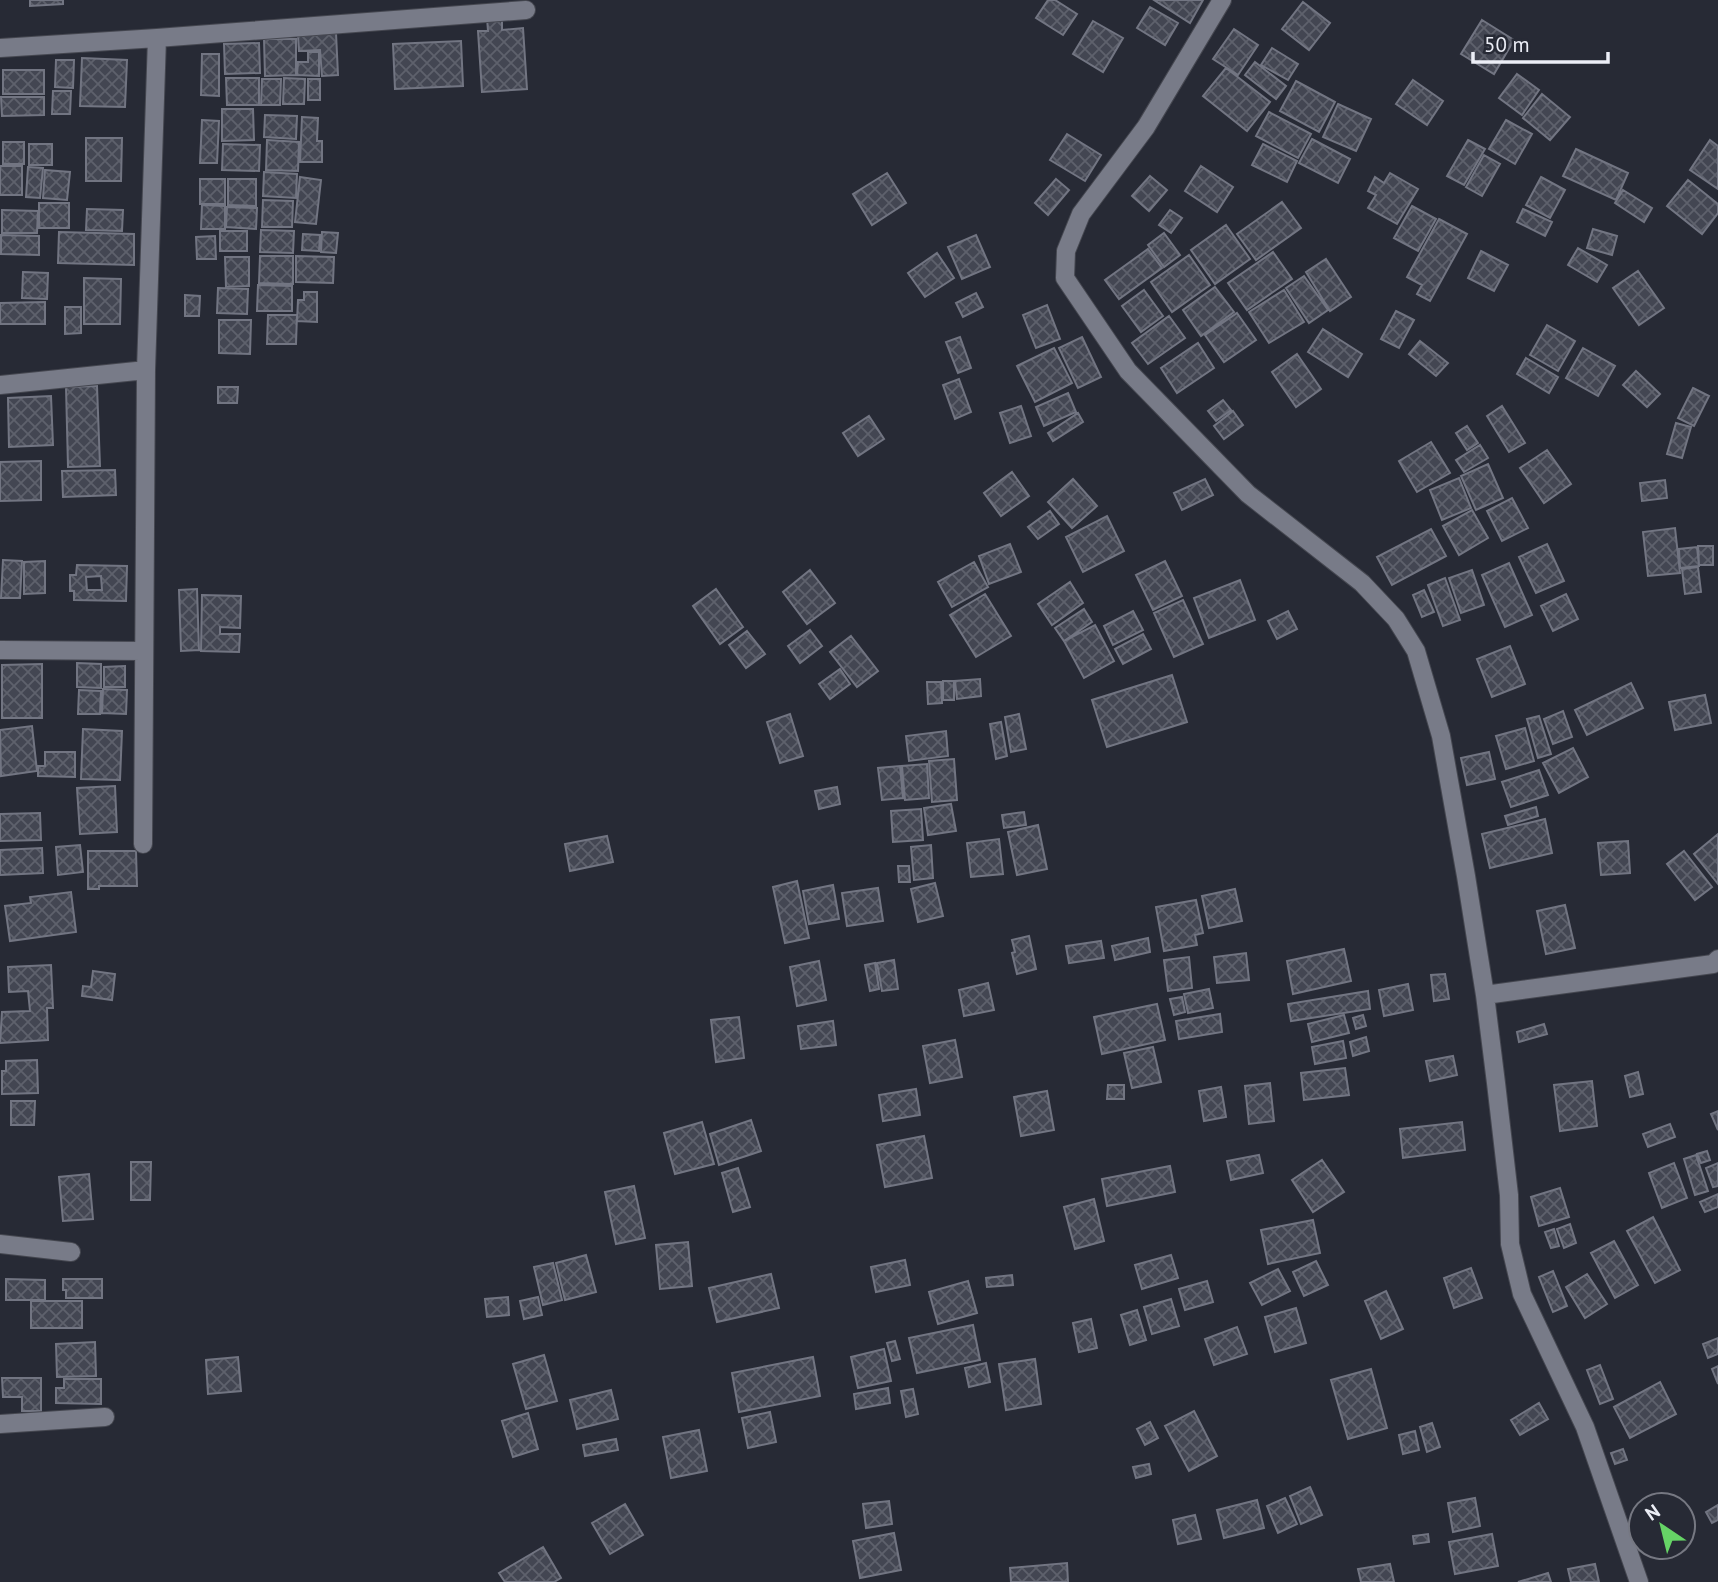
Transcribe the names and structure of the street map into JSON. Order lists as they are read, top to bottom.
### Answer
{
  "scale_bar": "50 m",
  "north": "top left"
}
